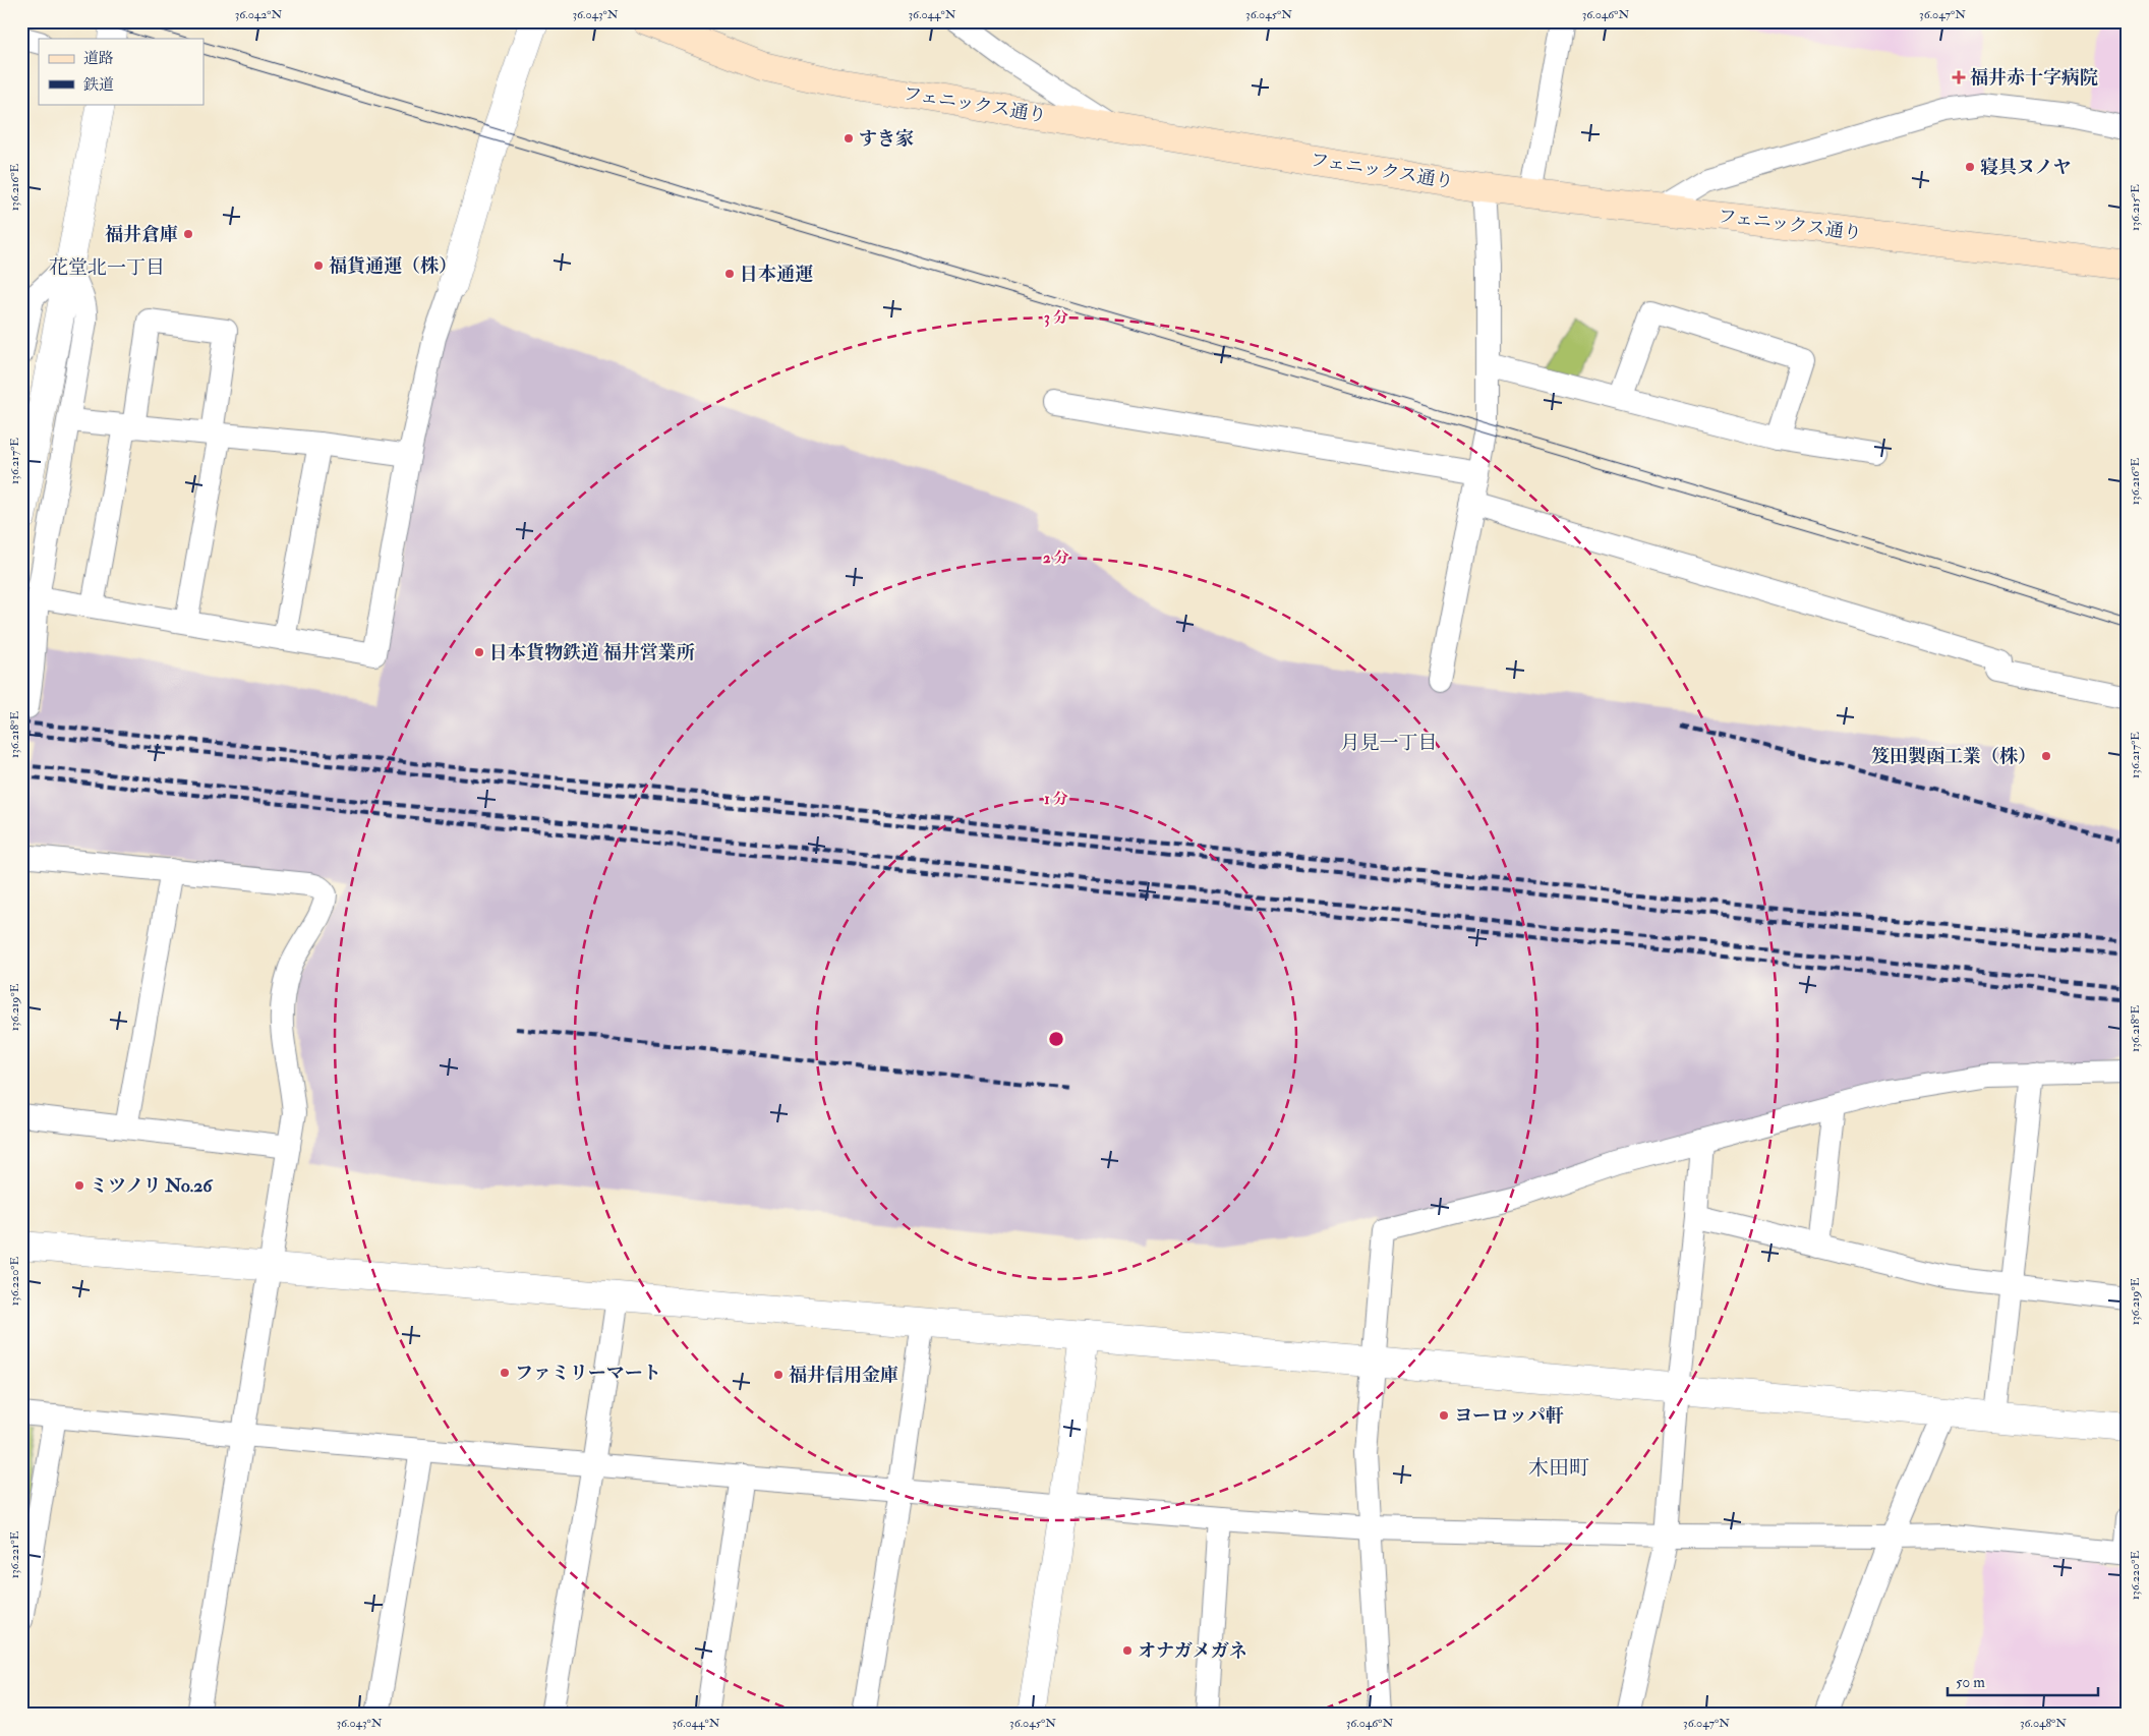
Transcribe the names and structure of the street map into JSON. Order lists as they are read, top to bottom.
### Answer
{
  "streets": {
    "main road": ["フェニックス通り"]
  },
  "districts": ["花堂北一丁目", "月見一丁目", "木田町"],
  "places": {
    "health": ["福井赤十字病院"],
    "other": [
      "すき家",
      "寝具ヌノヤ",
      "福井倉庫",
      "福貨通運（株）",
      "日本通運",
      "日本貨物鉄道 福井営業所",
      "笈田製函工業（株）",
      "ミツノリ No.26",
      "ファミリーマート",
      "福井信用金庫",
      "ヨーロッパ軒",
      "オナガメガネ"
    ]
  },
  "legend": ["道路", "鉄道"],
  "scale_bar": "50 m",
  "coordinates": [
    "36.042°N",
    "36.043°N",
    "36.044°N",
    "36.045°N",
    "36.046°N",
    "36.047°N",
    "136.216°E",
    "136.215°E",
    "136.217°E",
    "136.218°E",
    "136.219°E",
    "136.220°E",
    "136.221°E",
    "36.048°N"
  ],
  "rings": ["3 分", "2 分", "1 分"]
}
